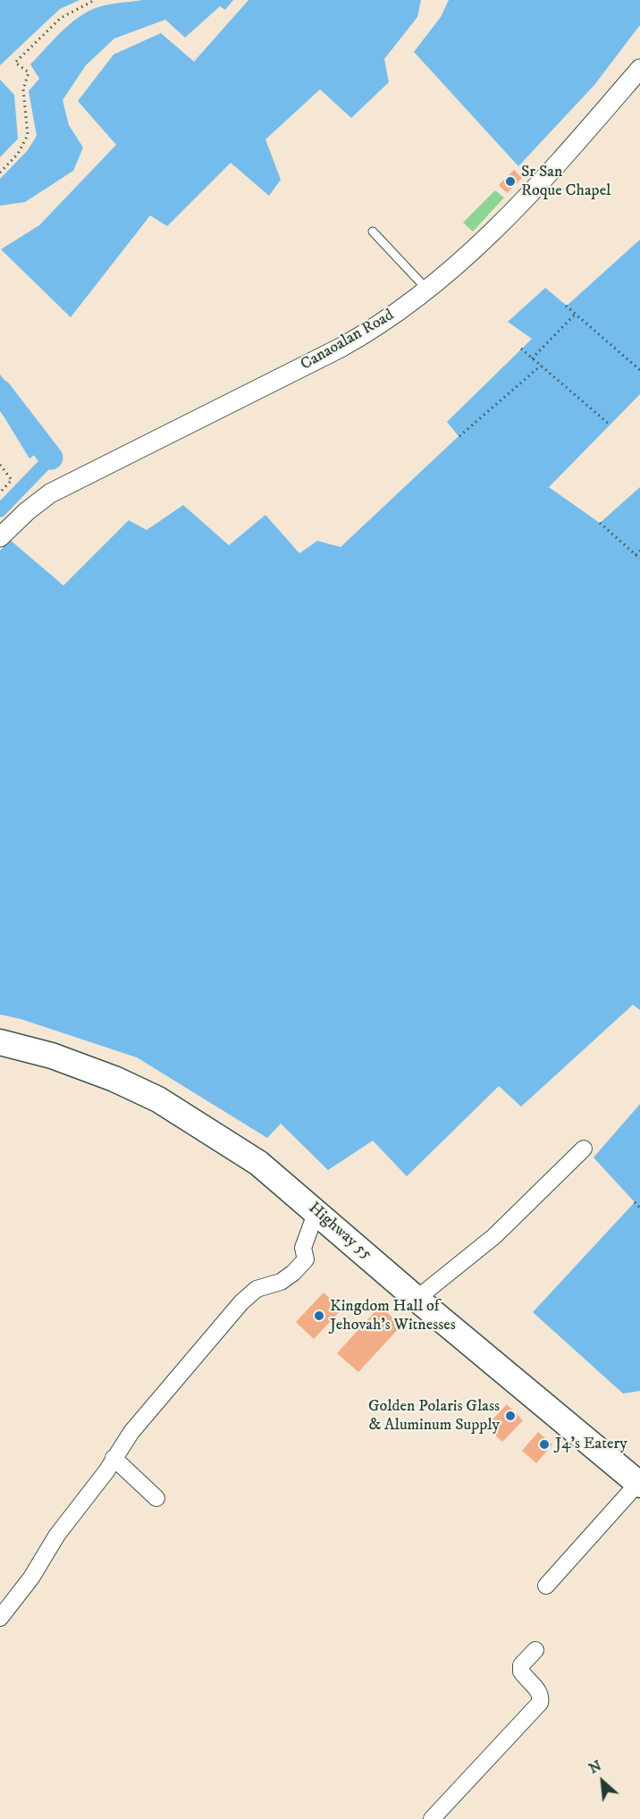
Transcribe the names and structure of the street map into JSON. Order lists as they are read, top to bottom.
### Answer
{
  "streets": {
    "highway": ["Highway 55"],
    "street": ["Canaoalan Road"]
  },
  "places": [
    "Sr San Roque Chapel",
    "Kingdom Hall of Jehovah's Witnesses",
    "Golden Polaris Glass & Aluminum Supply",
    "J4's Eatery"
  ],
  "north": "top left"
}
